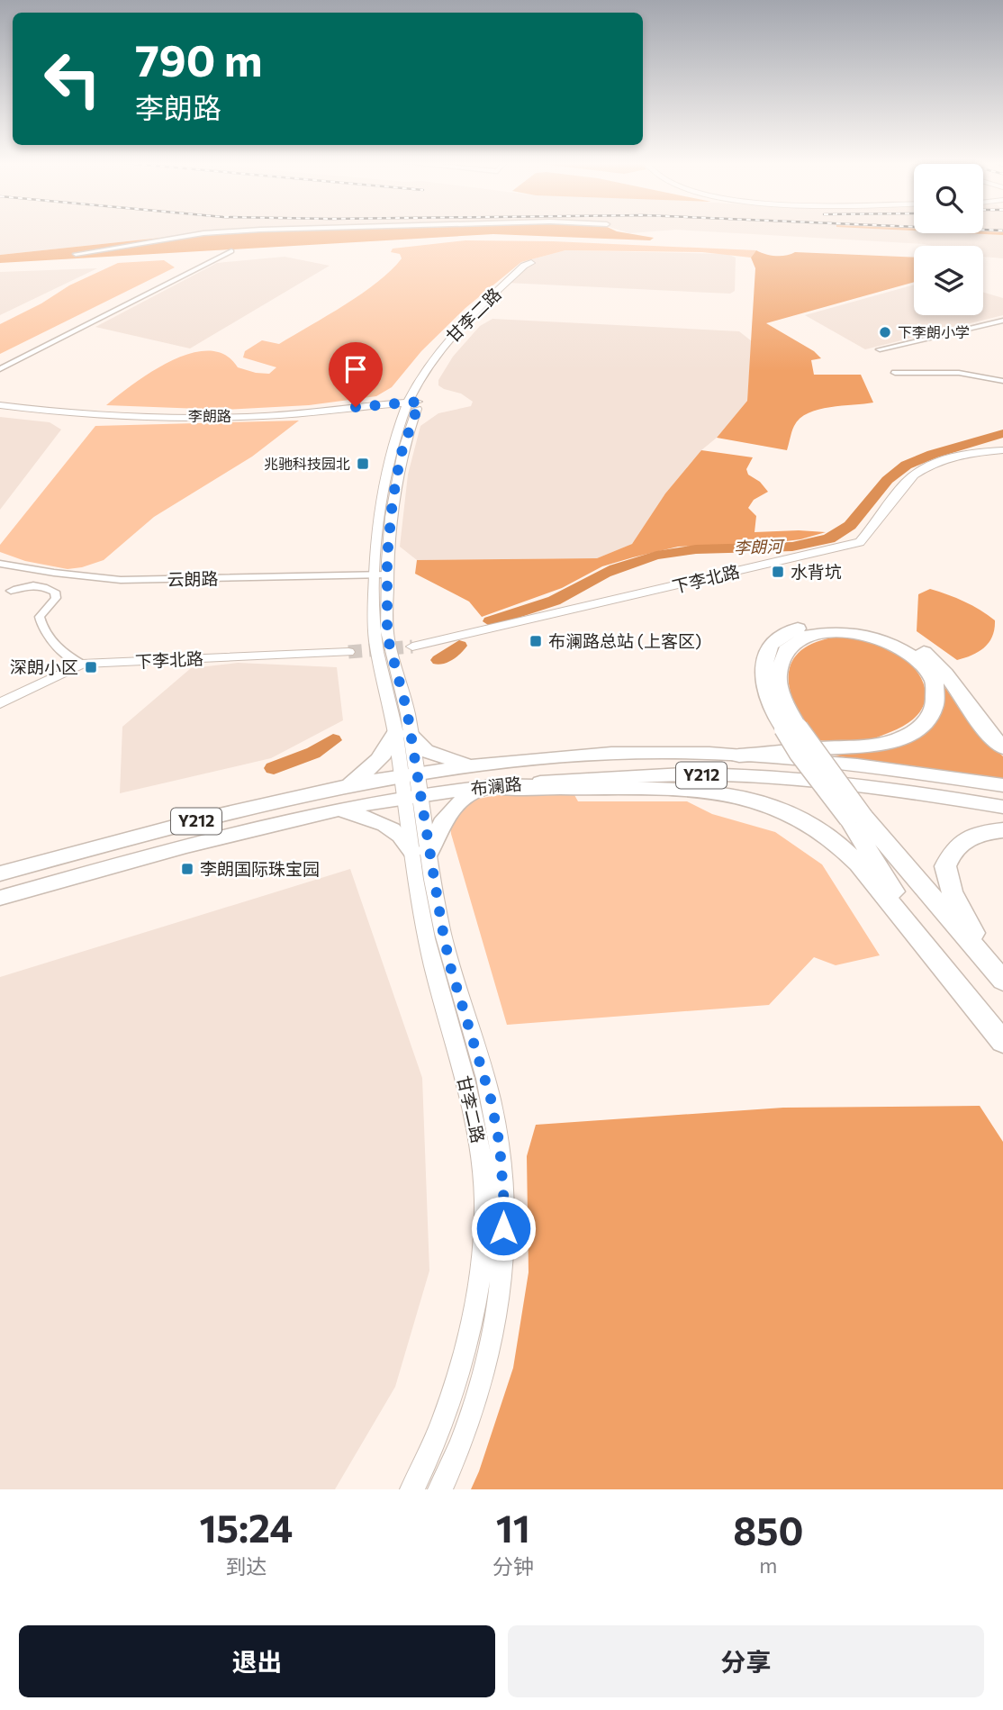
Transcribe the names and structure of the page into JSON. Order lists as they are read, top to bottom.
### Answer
{
  "streets": {
    "main road": [
      "甘李二路",
      "李朗路",
      "下李北路",
      "Y212",
      "布澜路"
    ],
    "street": ["云朗路"]
  },
  "crossings": [
    ["甘李二路", "李朗路"],
    ["甘李二路", "云朗路"],
    ["甘李二路", "布澜路"]
  ],
  "water": ["李朗河"],
  "places": {
    "other": ["下李朗小学"],
    "transit": [
      "兆驰科技园北",
      "水背坑",
      "布澜路总站 (上客区)",
      "深朗小区",
      "李朗国际珠宝园"
    ]
  },
  "page": {
    "turn": ["790 m", "李朗路"],
    "eta": [
      "15:24",
      "到达",
      "11",
      "分钟",
      "850",
      "m"
    ],
    "buttons": ["退出", "分享"]
  }
}
